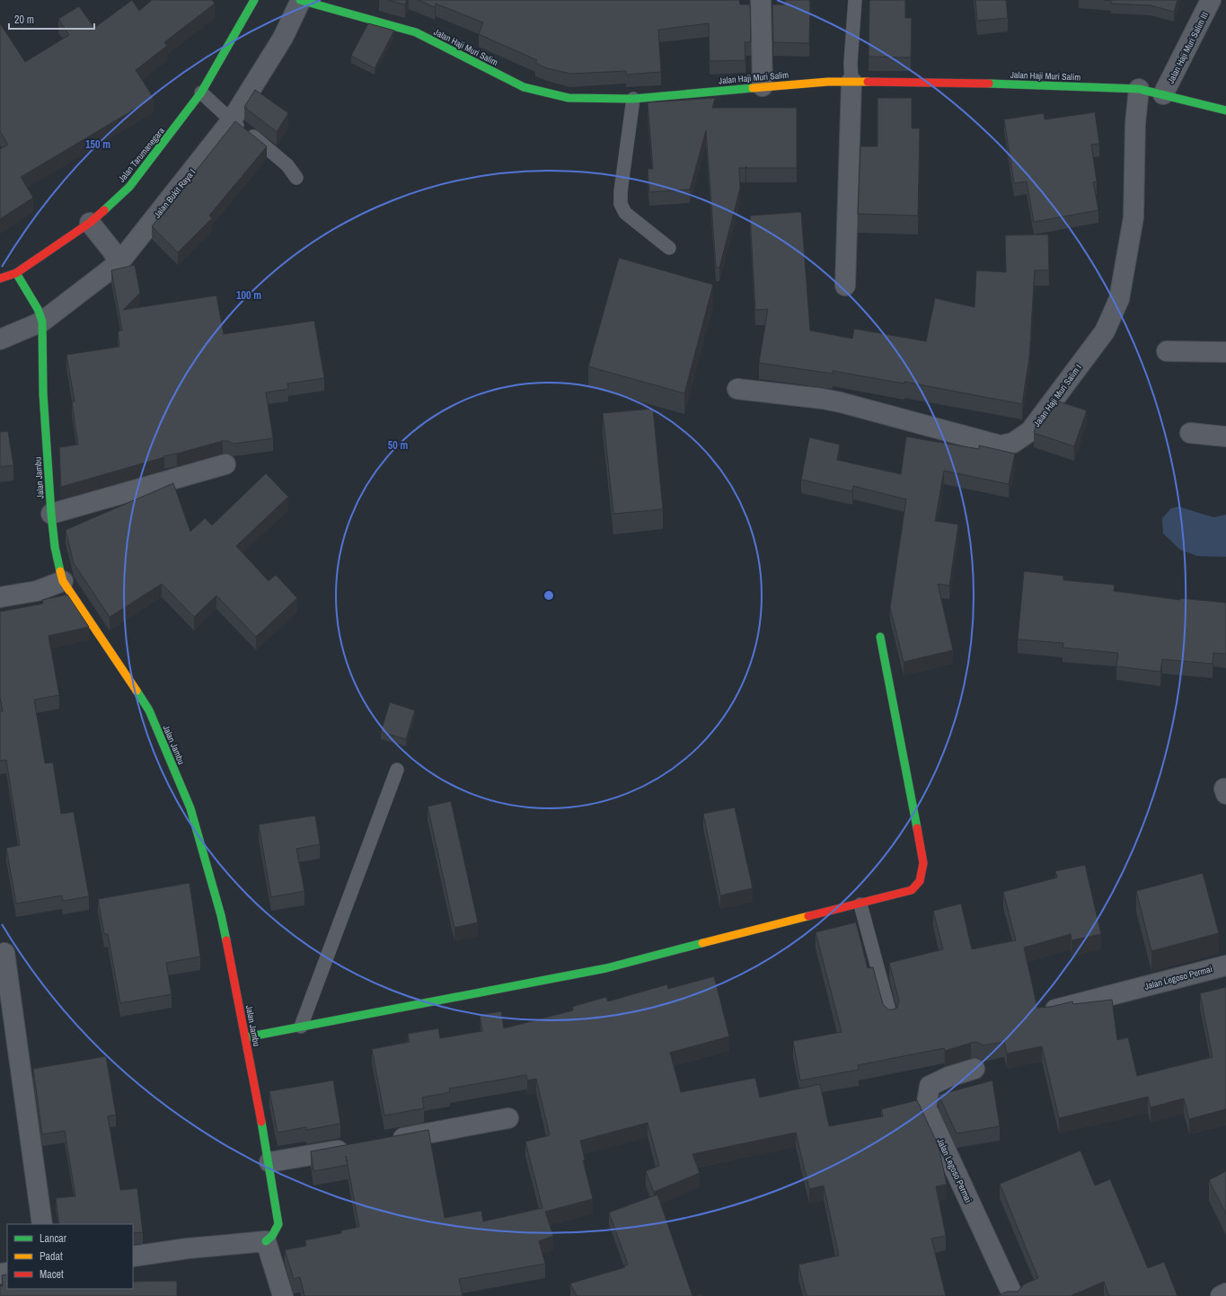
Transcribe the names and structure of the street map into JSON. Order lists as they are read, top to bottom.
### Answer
{
  "streets": {
    "street": [
      "Jalan Haji Muri Salim",
      "Jalan Haji Muri Salim III",
      "Jalan Tarumanegara",
      "Jalan Bukit Raya I",
      "Jalan Haji Muri Salim I",
      "Jalan Jambu",
      "Jalan Legoso Permai"
    ]
  },
  "crossings": [
    ["Jalan Haji Muri Salim", "Jalan Haji Muri Salim III"],
    ["Jalan Haji Muri Salim", "Jalan Bukit Raya I"],
    ["Jalan Haji Muri Salim", "Jalan Haji Muri Salim I"],
    ["Jalan Bukit Raya I", "Jalan Jambu"]
  ],
  "legend": ["Lancar", "Padat", "Macet"],
  "scale_bar": "20 m",
  "rings": ["150 m", "100 m", "50 m"]
}
